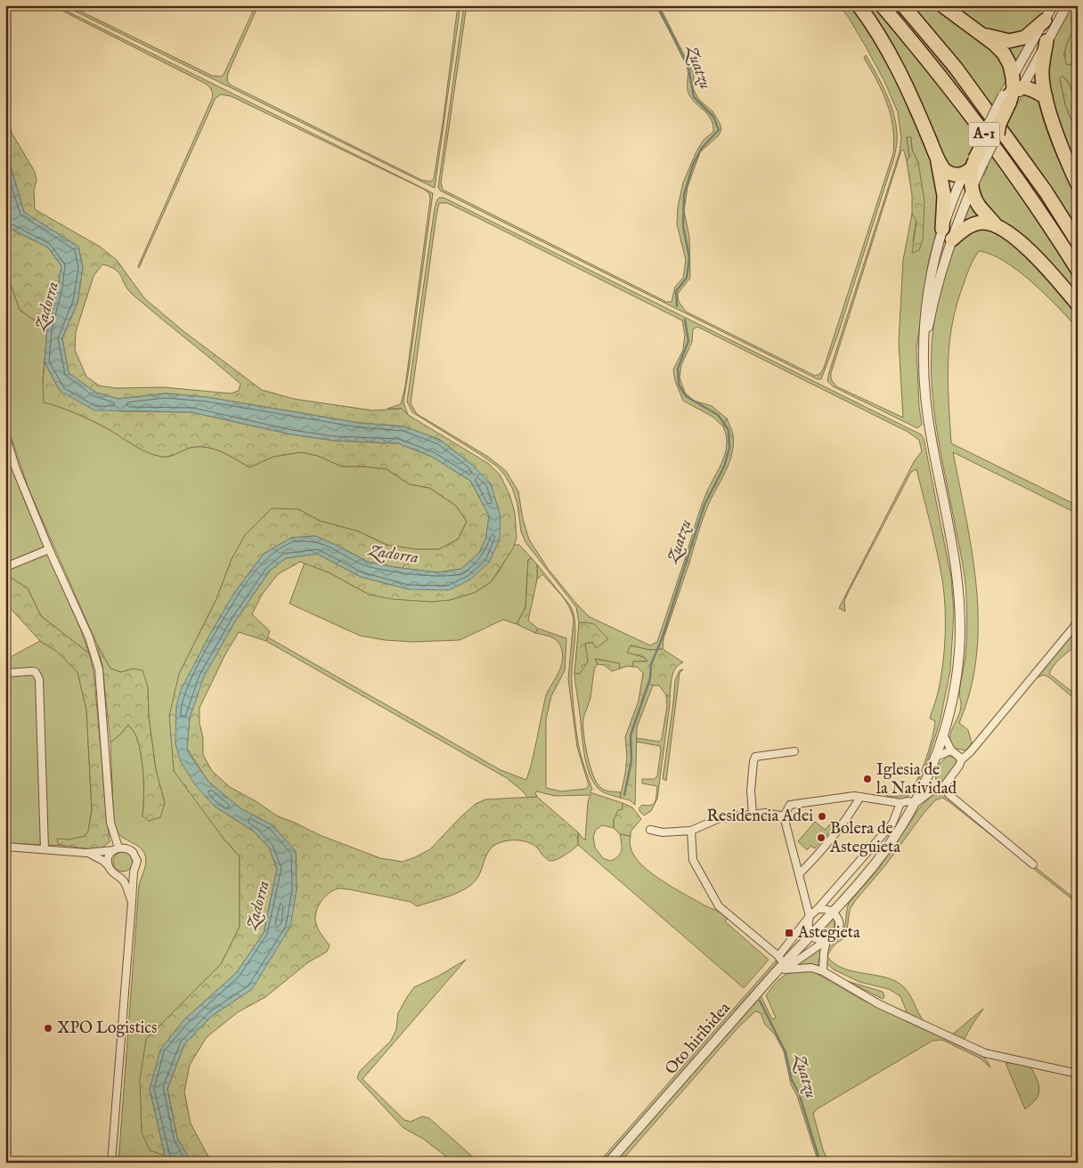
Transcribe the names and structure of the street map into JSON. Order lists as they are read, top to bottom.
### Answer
{
  "streets": {
    "highway": ["A-1"],
    "street": ["Oto hiribidea"]
  },
  "water": ["Zuatzu", "Zadorra"],
  "places": {
    "other": [
      "Iglesia de la Natividad",
      "Residencia Adei",
      "Bolera de Asteguieta",
      "XPO Logistics"
    ],
    "transit": ["Astegieta"]
  }
}
